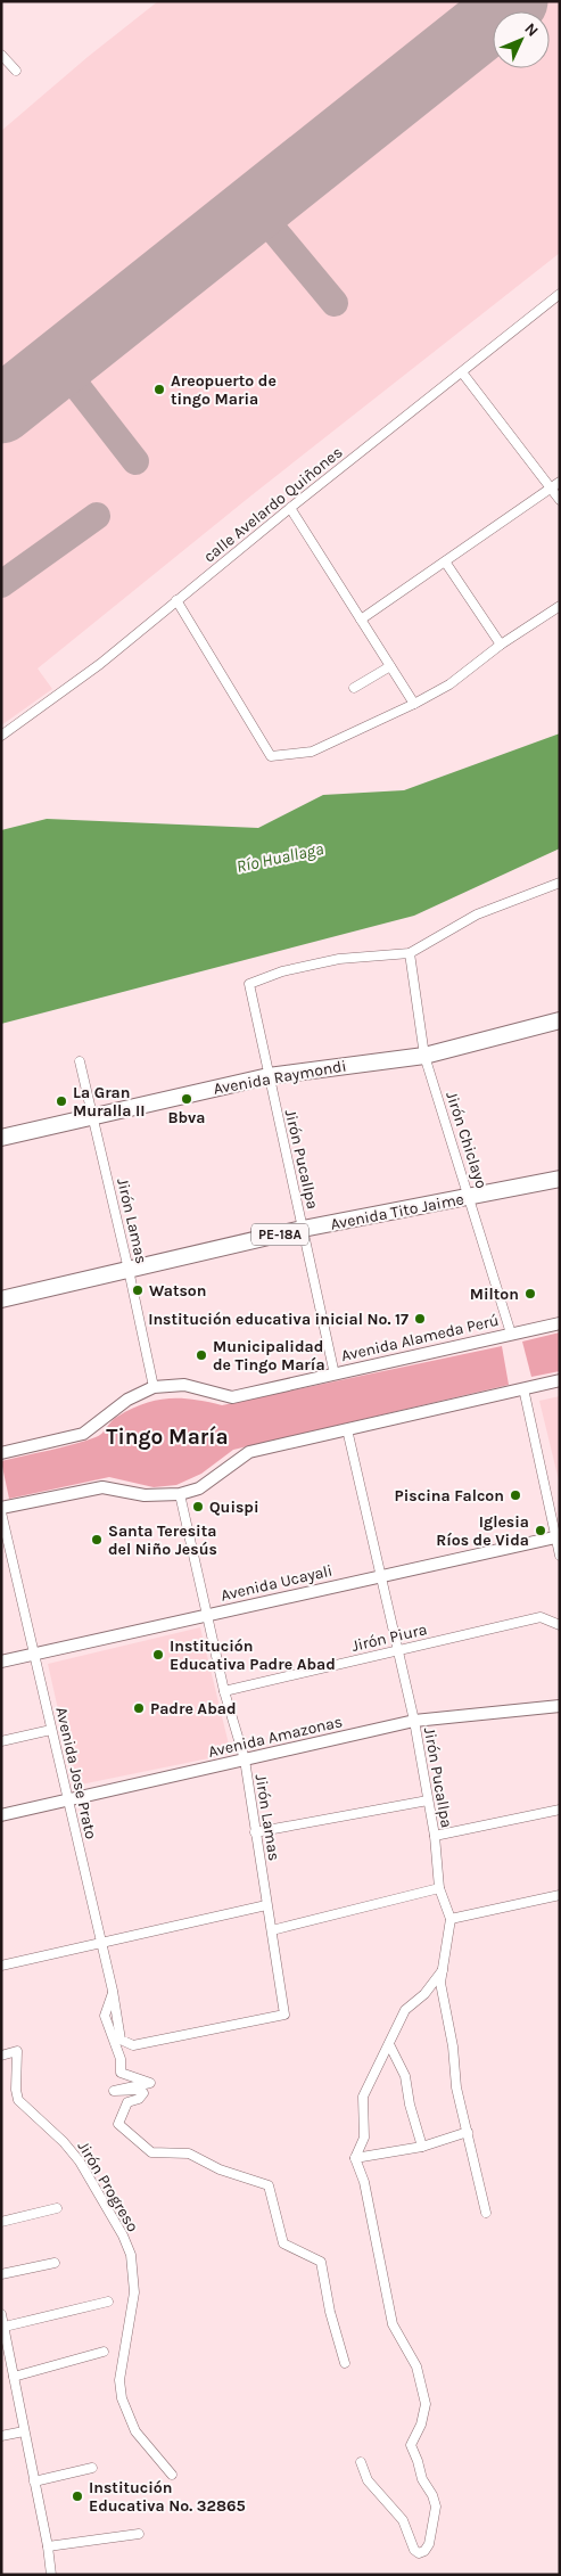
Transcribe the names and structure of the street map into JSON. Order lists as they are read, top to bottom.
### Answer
{
  "streets": {
    "highway": ["Avenida Raymondi", "Avenida Tito Jaime", "PE-18A"],
    "street": [
      "calle Avelardo Quiñones",
      "Jirón Chiclayo",
      "Jirón Pucallpa",
      "Jirón Lamas",
      "Avenida Alameda Perú",
      "Avenida Ucayali",
      "Jirón Piura",
      "Avenida Amazonas",
      "Avenida Jose Prato",
      "Jirón Progreso"
    ]
  },
  "crossings": [
    ["Avenida Raymondi", "Jirón Chiclayo"],
    ["Avenida Raymondi", "Jirón Pucallpa"],
    ["Avenida Raymondi", "Jirón Lamas"],
    ["Jirón Chiclayo", "Jirón Pucallpa"],
    ["Jirón Chiclayo", "Avenida Tito Jaime"],
    ["Jirón Chiclayo", "Avenida Alameda Perú"],
    ["Jirón Pucallpa", "Avenida Tito Jaime"],
    ["Jirón Pucallpa", "Avenida Alameda Perú"],
    ["Jirón Pucallpa", "Avenida Ucayali"],
    ["Jirón Pucallpa", "Jirón Piura"],
    ["Jirón Pucallpa", "Avenida Amazonas"],
    ["Avenida Tito Jaime", "Jirón Lamas"],
    ["Jirón Lamas", "Avenida Alameda Perú"],
    ["Jirón Lamas", "Avenida Ucayali"],
    ["Jirón Lamas", "Jirón Piura"],
    ["Jirón Lamas", "Avenida Amazonas"],
    ["Jirón Lamas", "Avenida Jose Prato"],
    ["Avenida Ucayali", "Avenida Jose Prato"],
    ["Avenida Amazonas", "Avenida Jose Prato"]
  ],
  "districts": ["Tingo María"],
  "water": ["Río Huallaga"],
  "places": [
    "Areopuerto de tingo Maria",
    "Bbva",
    "La Gran Muralla II",
    "Watson",
    "Milton",
    "Institución educativa inicial No. 17",
    "Municipalidad de Tingo María",
    "Piscina Falcon",
    "Quispi",
    "Iglesia Ríos de Vida",
    "Santa Teresita del Niño Jesús",
    "Institución Educativa Padre Abad",
    "Padre Abad",
    "Institución Educativa No. 32865"
  ],
  "north": "top right"
}
